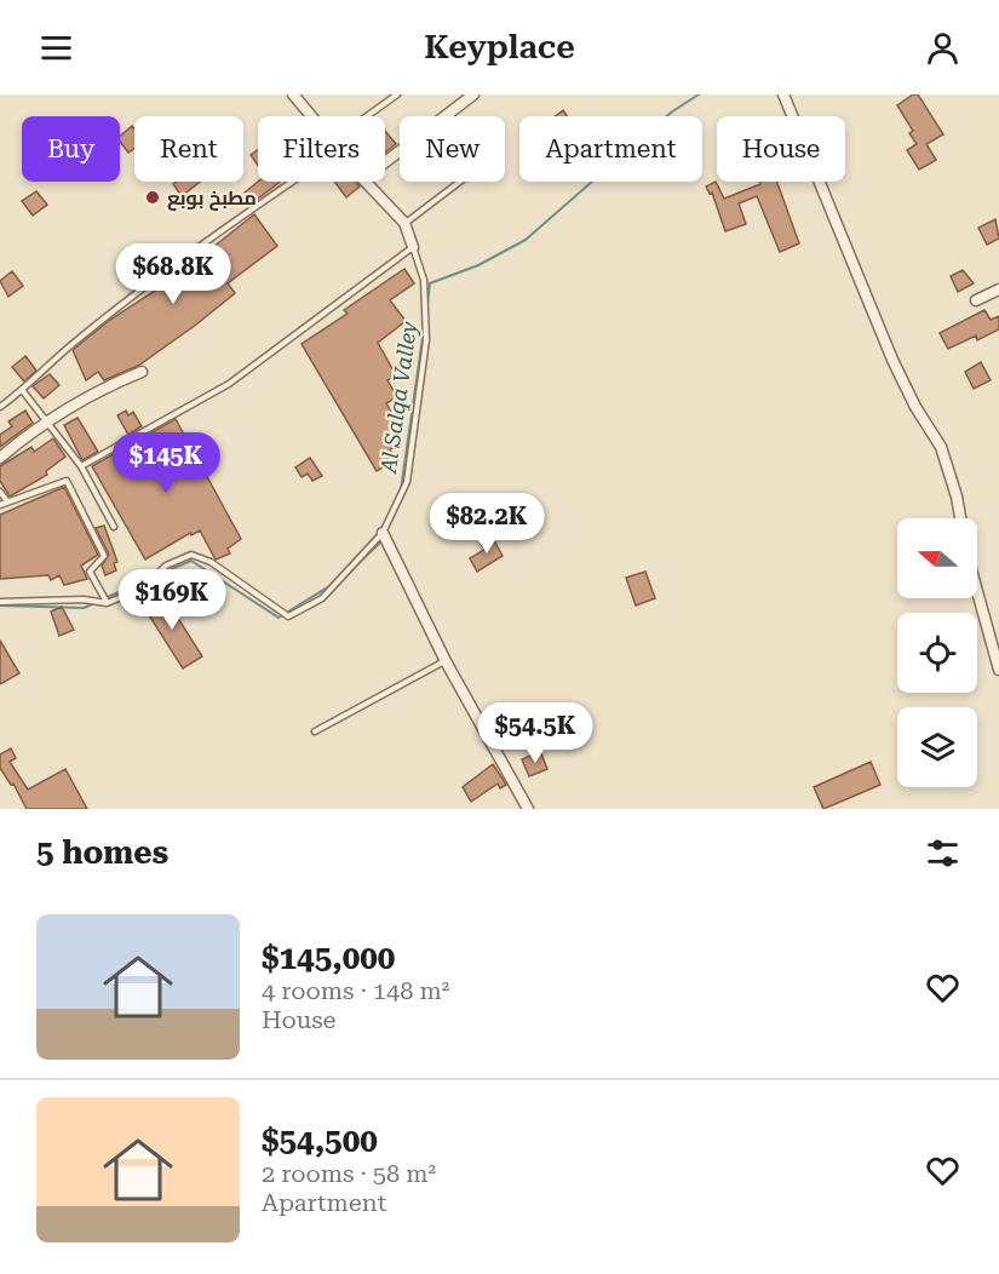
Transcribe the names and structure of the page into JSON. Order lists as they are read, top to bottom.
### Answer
{
  "water": ["Al Salqa Valley"],
  "places": ["مطبخ بوبع"],
  "north": "left",
  "page": {
    "header": "Keyplace",
    "chip": [
      "Buy",
      "Rent",
      "Filters",
      "New",
      "Apartment",
      "House"
    ],
    "price": [
      "$68.8K",
      "$145K",
      "$82.2K",
      "$169K",
      "$54.5K"
    ],
    "heading": "5 homes",
    "list": [
      {
        "name": "$145,000",
        "note": "4 rooms · 148 m² · House"
      },
      {
        "name": "$54,500",
        "note": "2 rooms · 58 m² · Apartment"
      }
    ]
  }
}
